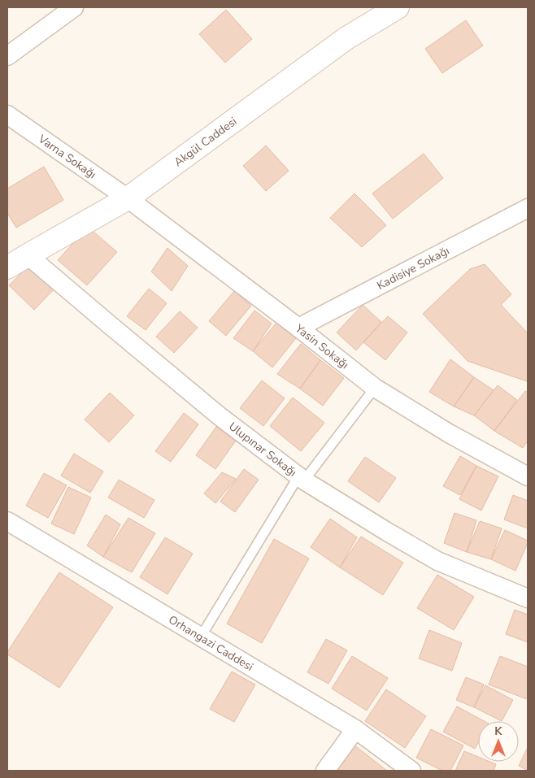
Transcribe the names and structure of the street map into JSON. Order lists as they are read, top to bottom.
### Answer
{
  "streets": {
    "street": [
      "Akgül Caddesi",
      "Varna Sokağı",
      "Kadisiye Sokağı",
      "Yasin Sokağı",
      "Ulupınar Sokağı",
      "Orhangazi Caddesi"
    ]
  },
  "crossings": [
    ["Akgül Caddesi", "Varna Sokağı"],
    ["Akgül Caddesi", "Yasin Sokağı"],
    ["Akgül Caddesi", "Ulupınar Sokağı"],
    ["Varna Sokağı", "Yasin Sokağı"],
    ["Kadisiye Sokağı", "Yasin Sokağı"]
  ],
  "north": "top"
}
